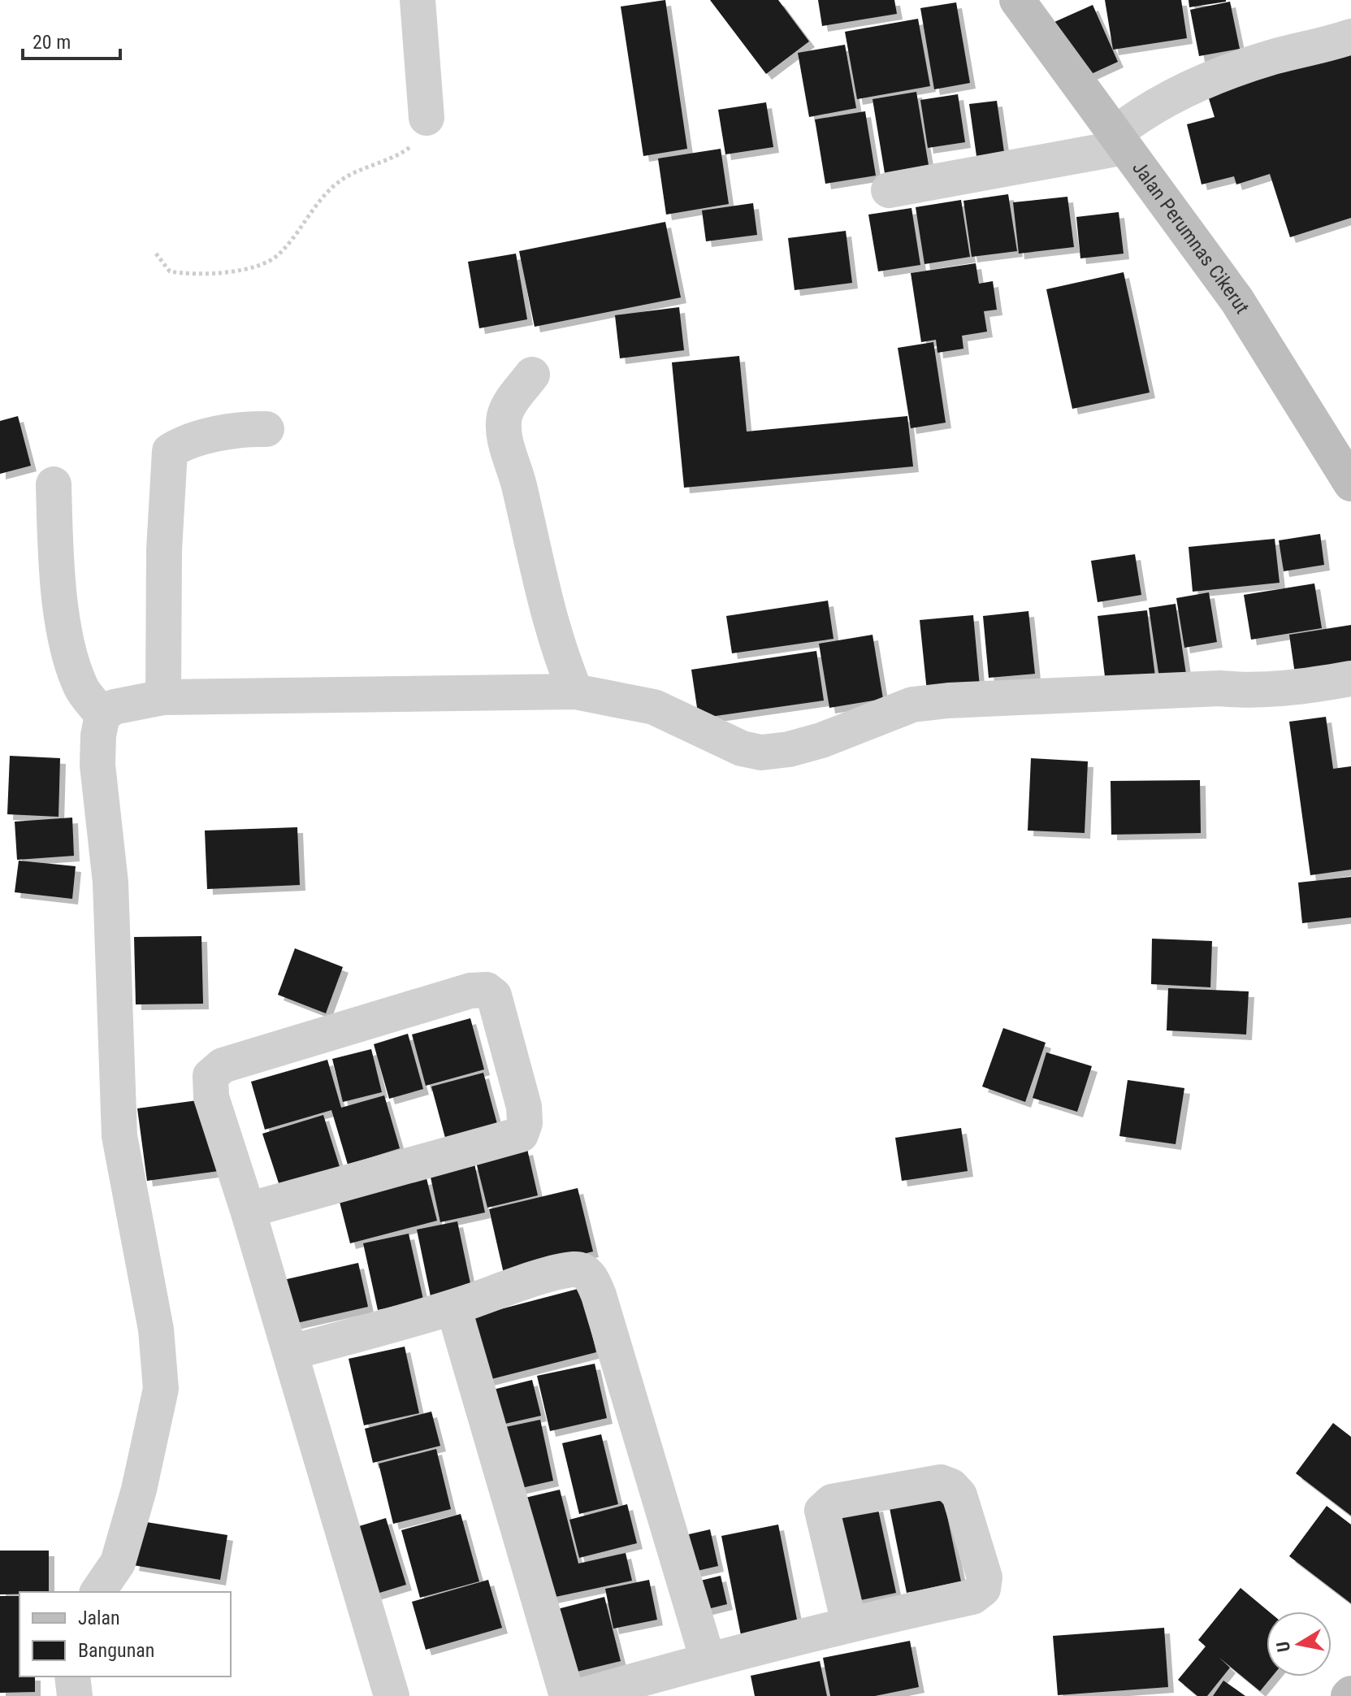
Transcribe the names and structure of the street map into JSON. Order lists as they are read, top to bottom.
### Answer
{
  "streets": {
    "street": ["Jalan Perumnas Cikerut"]
  },
  "legend": ["Jalan", "Bangunan"],
  "scale_bar": "20 m",
  "north": "left"
}
